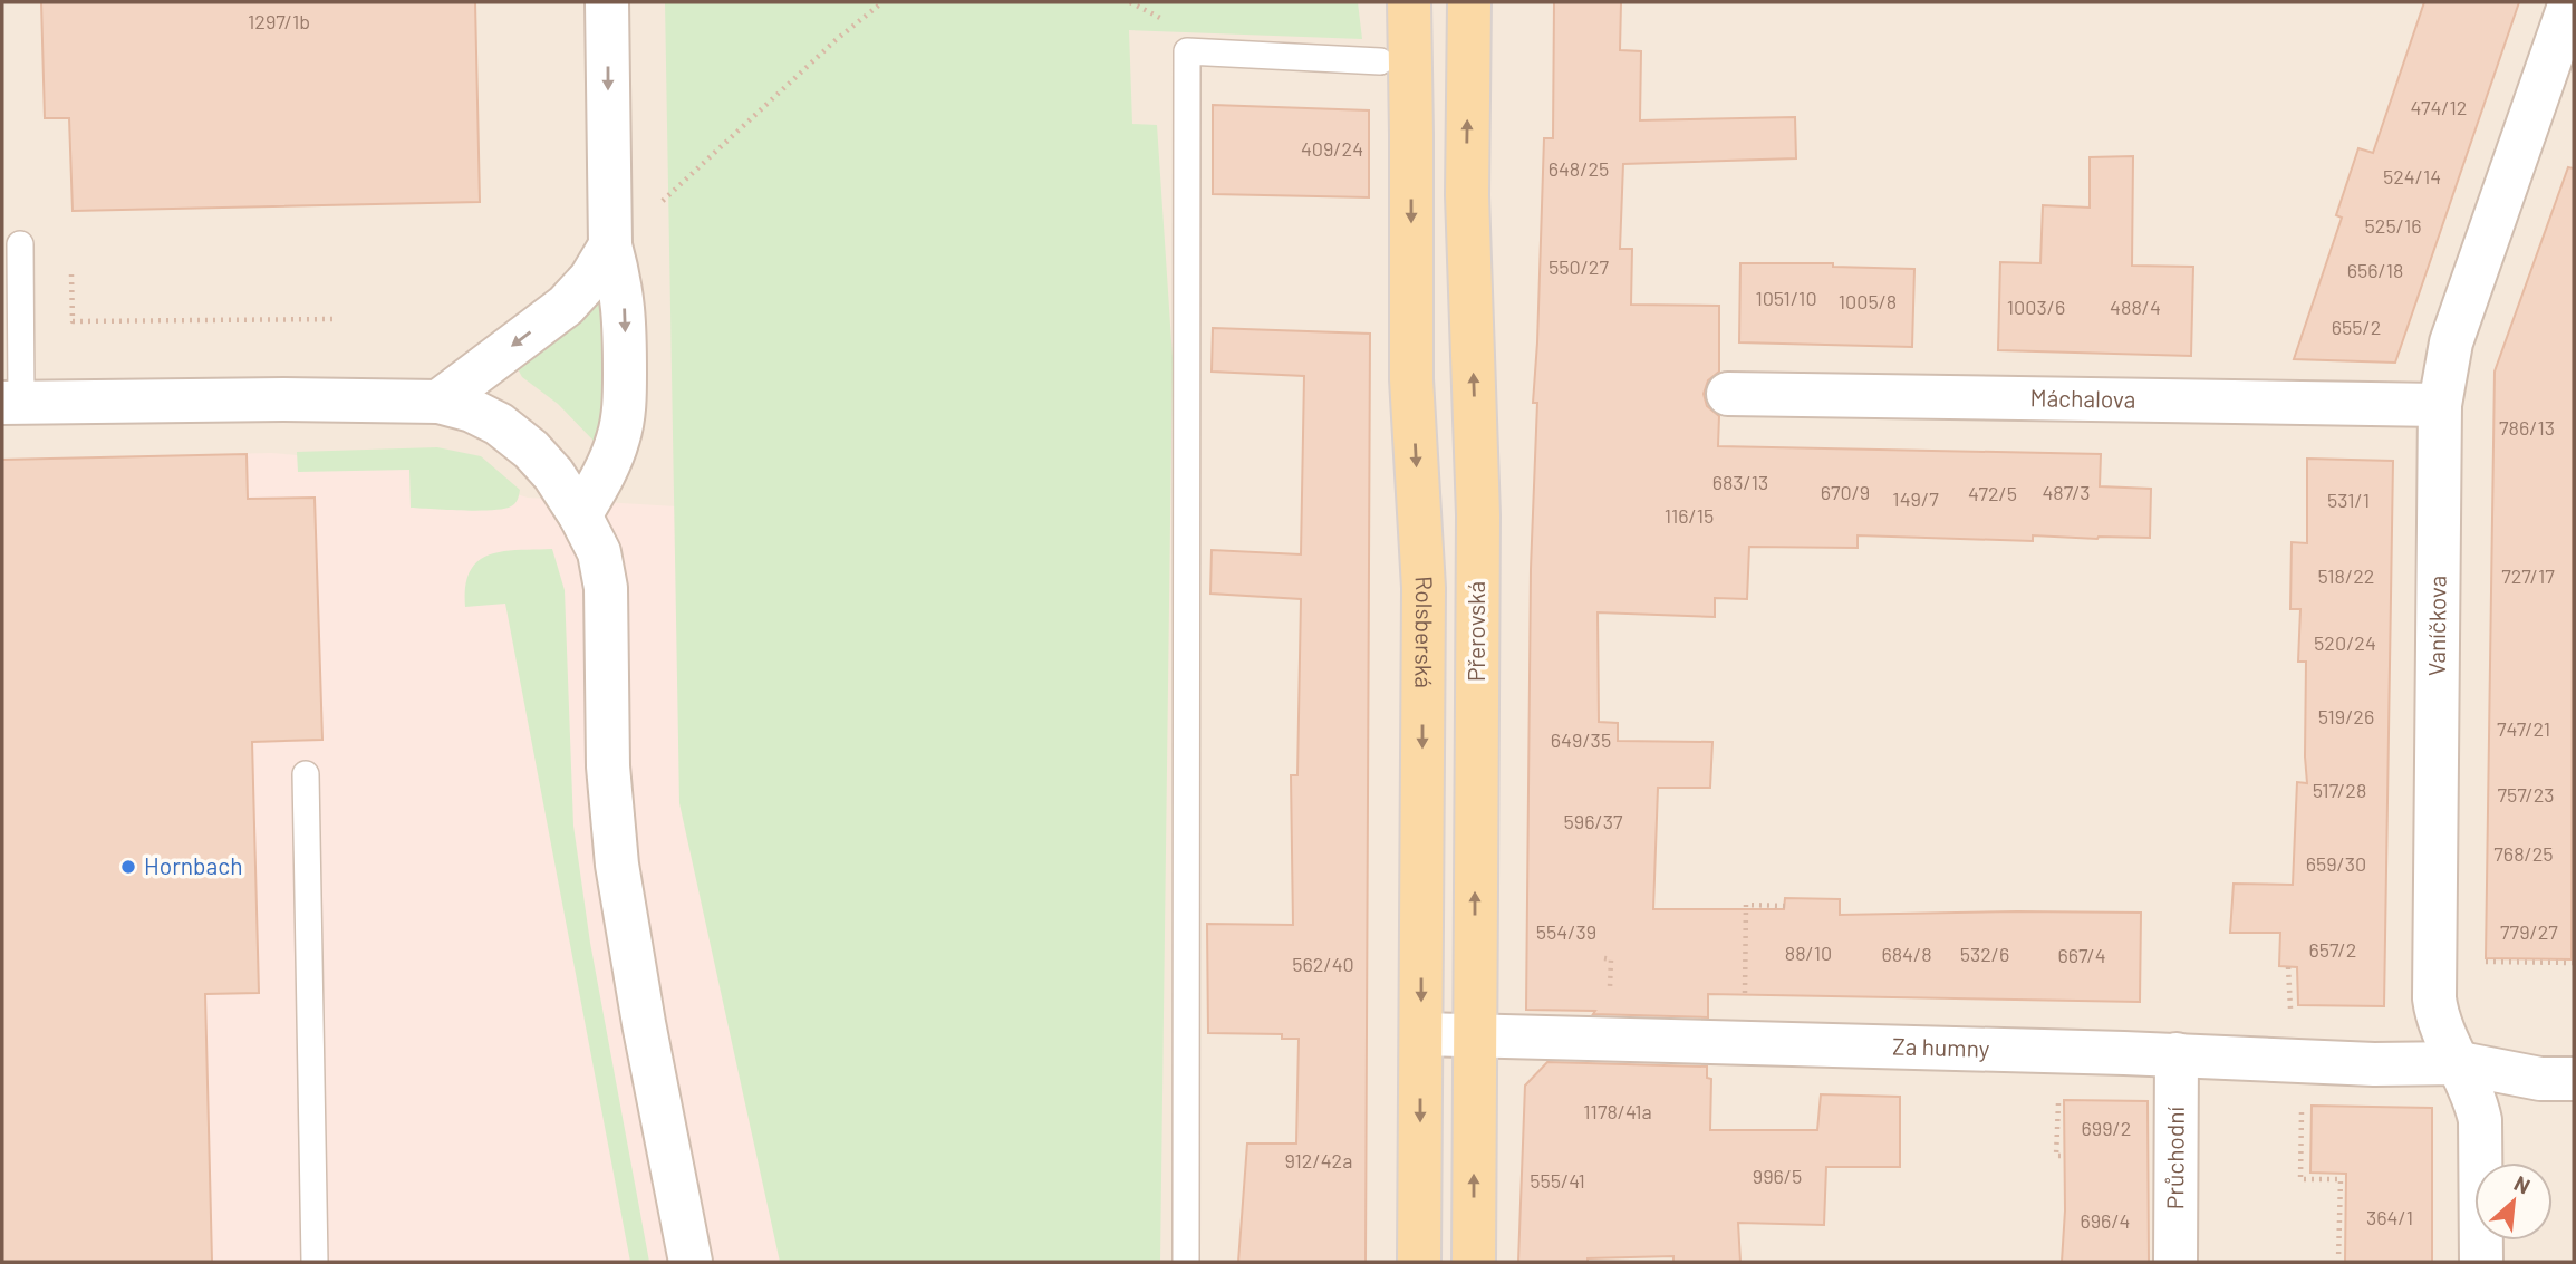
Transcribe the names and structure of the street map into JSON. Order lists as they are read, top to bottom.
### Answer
{
  "streets": {
    "main road": ["Rolsberská", "Přerovská"],
    "street": [
      "Máchalova",
      "Vaníčkova",
      "Za humny",
      "Průchodní"
    ]
  },
  "crossings": [
    ["Máchalova", "Vaníčkova"],
    ["Vaníčkova", "Za humny"],
    ["Rolsberská", "Za humny"],
    ["Přerovská", "Za humny"],
    ["Za humny", "Průchodní"]
  ],
  "one_way": ["Rolsberská", "Přerovská"],
  "places": ["Hornbach"],
  "house_numbers": [
    "1297/1b",
    "474/12",
    "409/24",
    "648/25",
    "524/14",
    "525/16",
    "550/27",
    "656/18",
    "1051/10",
    "1005/8",
    "1003/6",
    "488/4",
    "655/2",
    "786/13",
    "683/13",
    "670/9",
    "487/3",
    "472/5",
    "149/7",
    "531/1",
    "116/15",
    "518/22",
    "727/17",
    "520/24",
    "519/26",
    "747/21",
    "649/35",
    "517/28",
    "757/23",
    "596/37",
    "768/25",
    "659/30",
    "554/39",
    "779/27",
    "657/2",
    "88/10",
    "684/8",
    "532/6",
    "667/4",
    "562/40",
    "1178/41a",
    "699/2",
    "912/42a",
    "996/5",
    "555/41",
    "364/1",
    "696/4"
  ],
  "north": "top right"
}
